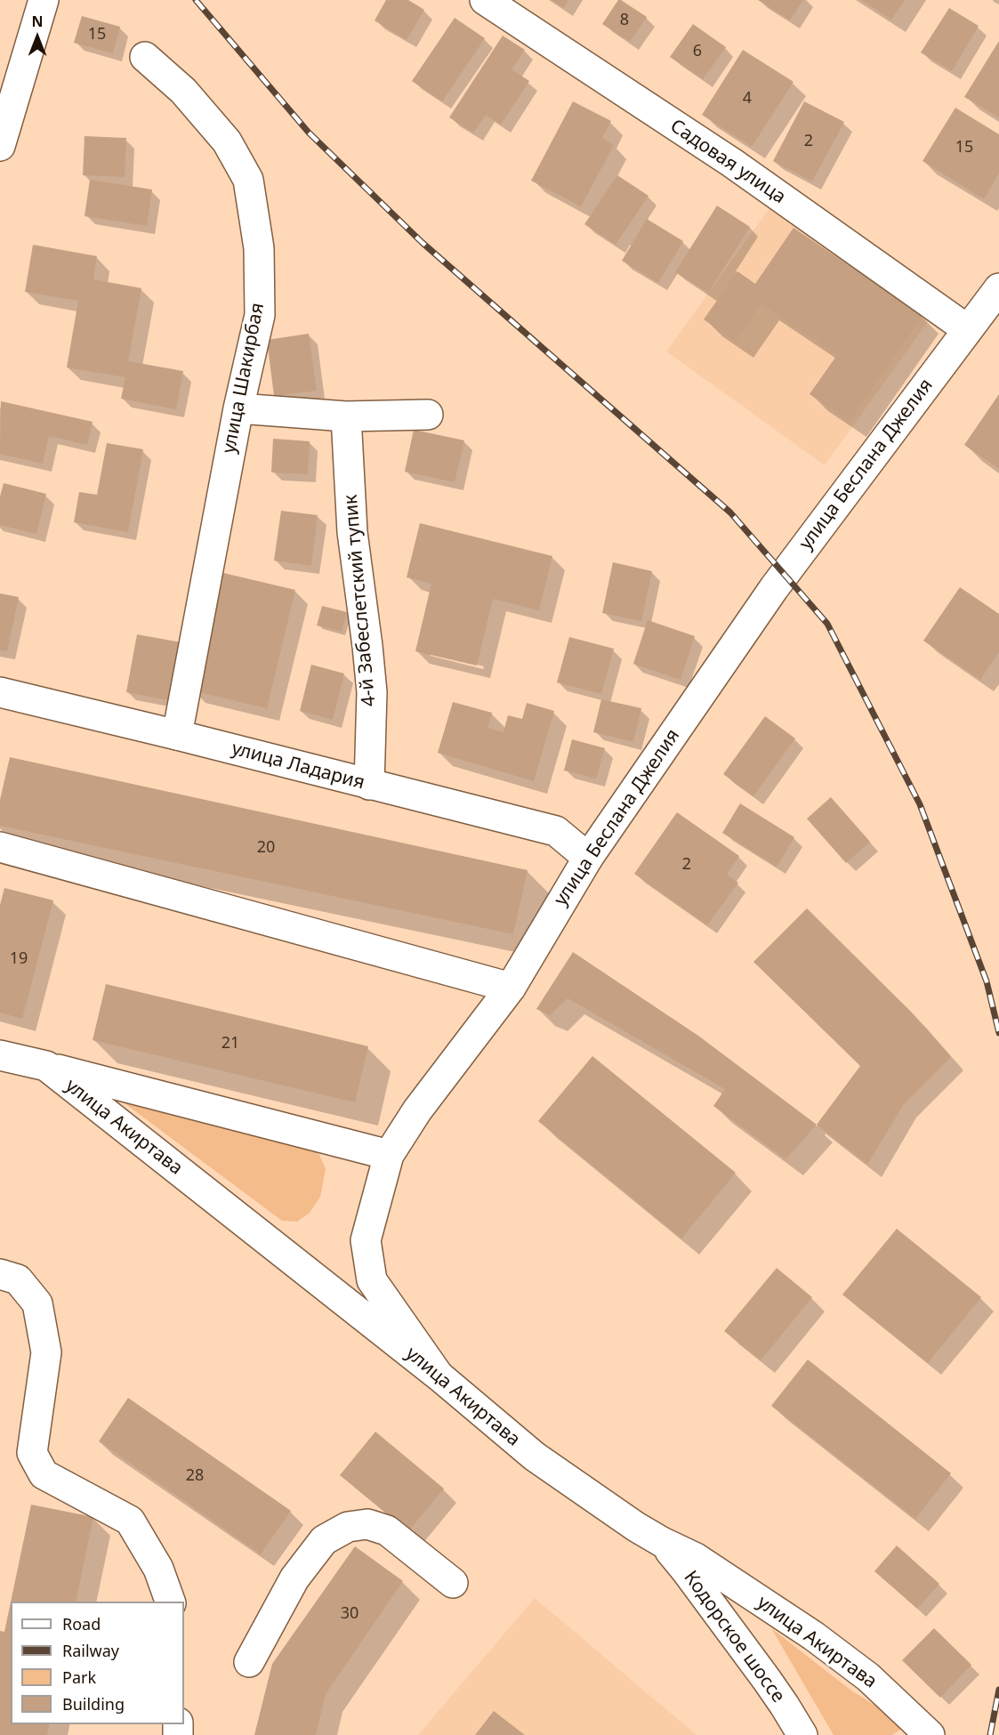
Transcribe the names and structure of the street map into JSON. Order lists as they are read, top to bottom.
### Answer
{
  "streets": {
    "main road": [
      "Садовая улица",
      "улица Шакирбая",
      "улица Беслана Джелия",
      "4-й Забеслетский тупик",
      "улица Ладария",
      "улица Акиртава",
      "Кодорское шоссе"
    ]
  },
  "crossings": [
    ["Садовая улица", "улица Беслана Джелия"],
    ["улица Шакирбая", "улица Ладария"],
    ["улица Беслана Джелия", "улица Ладария"],
    ["улица Беслана Джелия", "улица Акиртава"],
    ["4-й Забеслетский тупик", "улица Ладария"],
    ["улица Акиртава", "Кодорское шоссе"]
  ],
  "house_numbers": [
    "8",
    "15",
    "6",
    "4",
    "2",
    "15",
    "20",
    "2",
    "19",
    "21",
    "28",
    "30"
  ],
  "legend": [
    "Road",
    "Railway",
    "Park",
    "Building"
  ],
  "north": "top"
}
